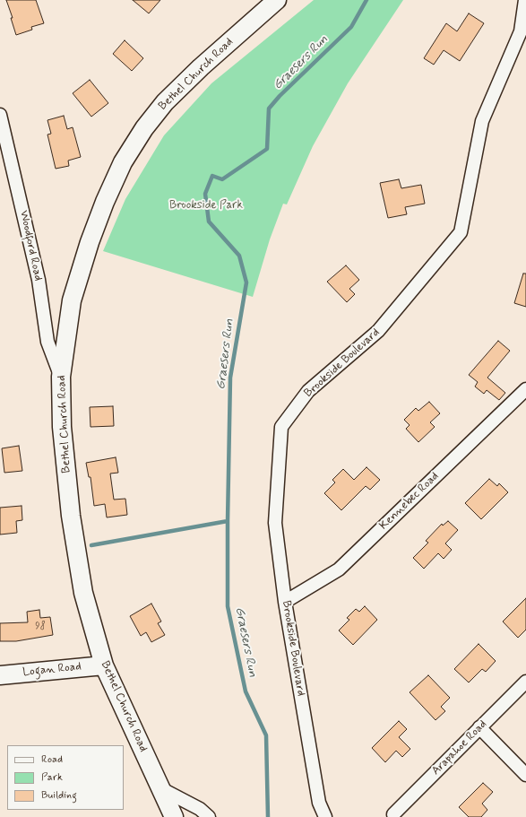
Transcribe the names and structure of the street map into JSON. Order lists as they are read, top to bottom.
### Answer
{
  "streets": {
    "street": [
      "Bethel Church Road",
      "Woodford Road",
      "Brookside Boulevard",
      "Kennebec Road",
      "Logan Road",
      "Arapahoe Road"
    ]
  },
  "crossings": [
    ["Bethel Church Road", "Woodford Road"],
    ["Bethel Church Road", "Logan Road"],
    ["Brookside Boulevard", "Kennebec Road"]
  ],
  "water": ["Graesers Run"],
  "parks": ["Brookside Park"],
  "house_numbers": ["98"],
  "legend": ["Road", "Park", "Building"]
}
